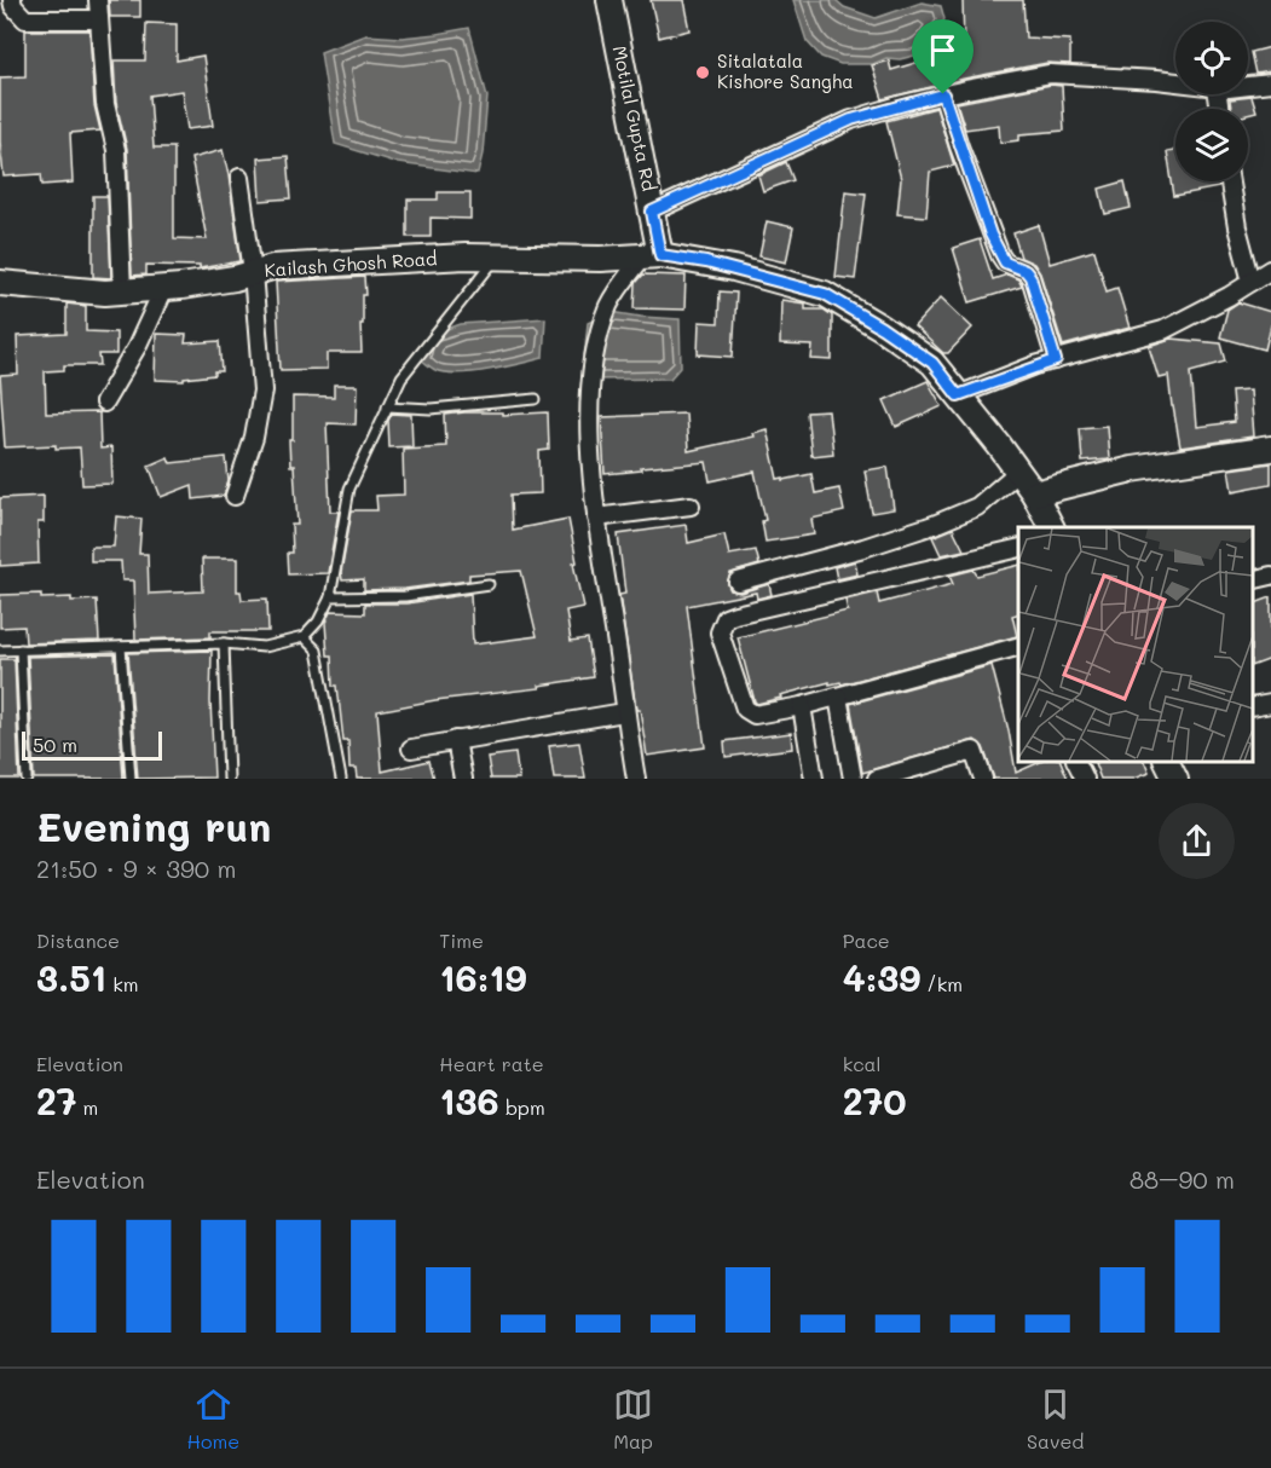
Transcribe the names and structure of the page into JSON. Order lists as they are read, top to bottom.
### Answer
{
  "streets": {
    "street": ["Motilal Gupta Rd", "Kailash Ghosh Road"]
  },
  "crossings": [
    ["Motilal Gupta Rd", "Kailash Ghosh Road"]
  ],
  "places": ["Sitalatala Kishore Sangha"],
  "scale_bar": "50 m",
  "page": {
    "scale": "50 m",
    "heading": ["Evening run", "21:50 · 9 × 390 m"],
    "stats": [
      ["Distance", "3.51 km"],
      ["Time", "16:19"],
      ["Pace", "4:39 /km"],
      ["Elevation", "27 m"],
      ["Heart rate", "136 bpm"],
      ["kcal", "270"]
    ],
    "chart": ["Elevation", "88–90 m"],
    "tabs": ["Home", "Map", "Saved"]
  }
}
